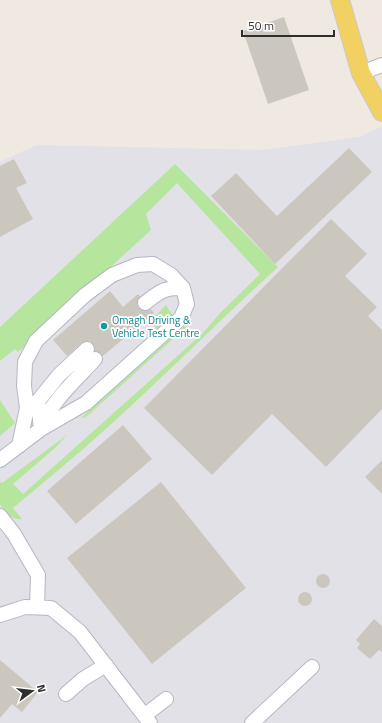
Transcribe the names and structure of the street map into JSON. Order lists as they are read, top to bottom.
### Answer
{
  "places": ["Omagh Driving & Vehicle Test Centre"],
  "scale_bar": "50 m",
  "north": "right"
}
